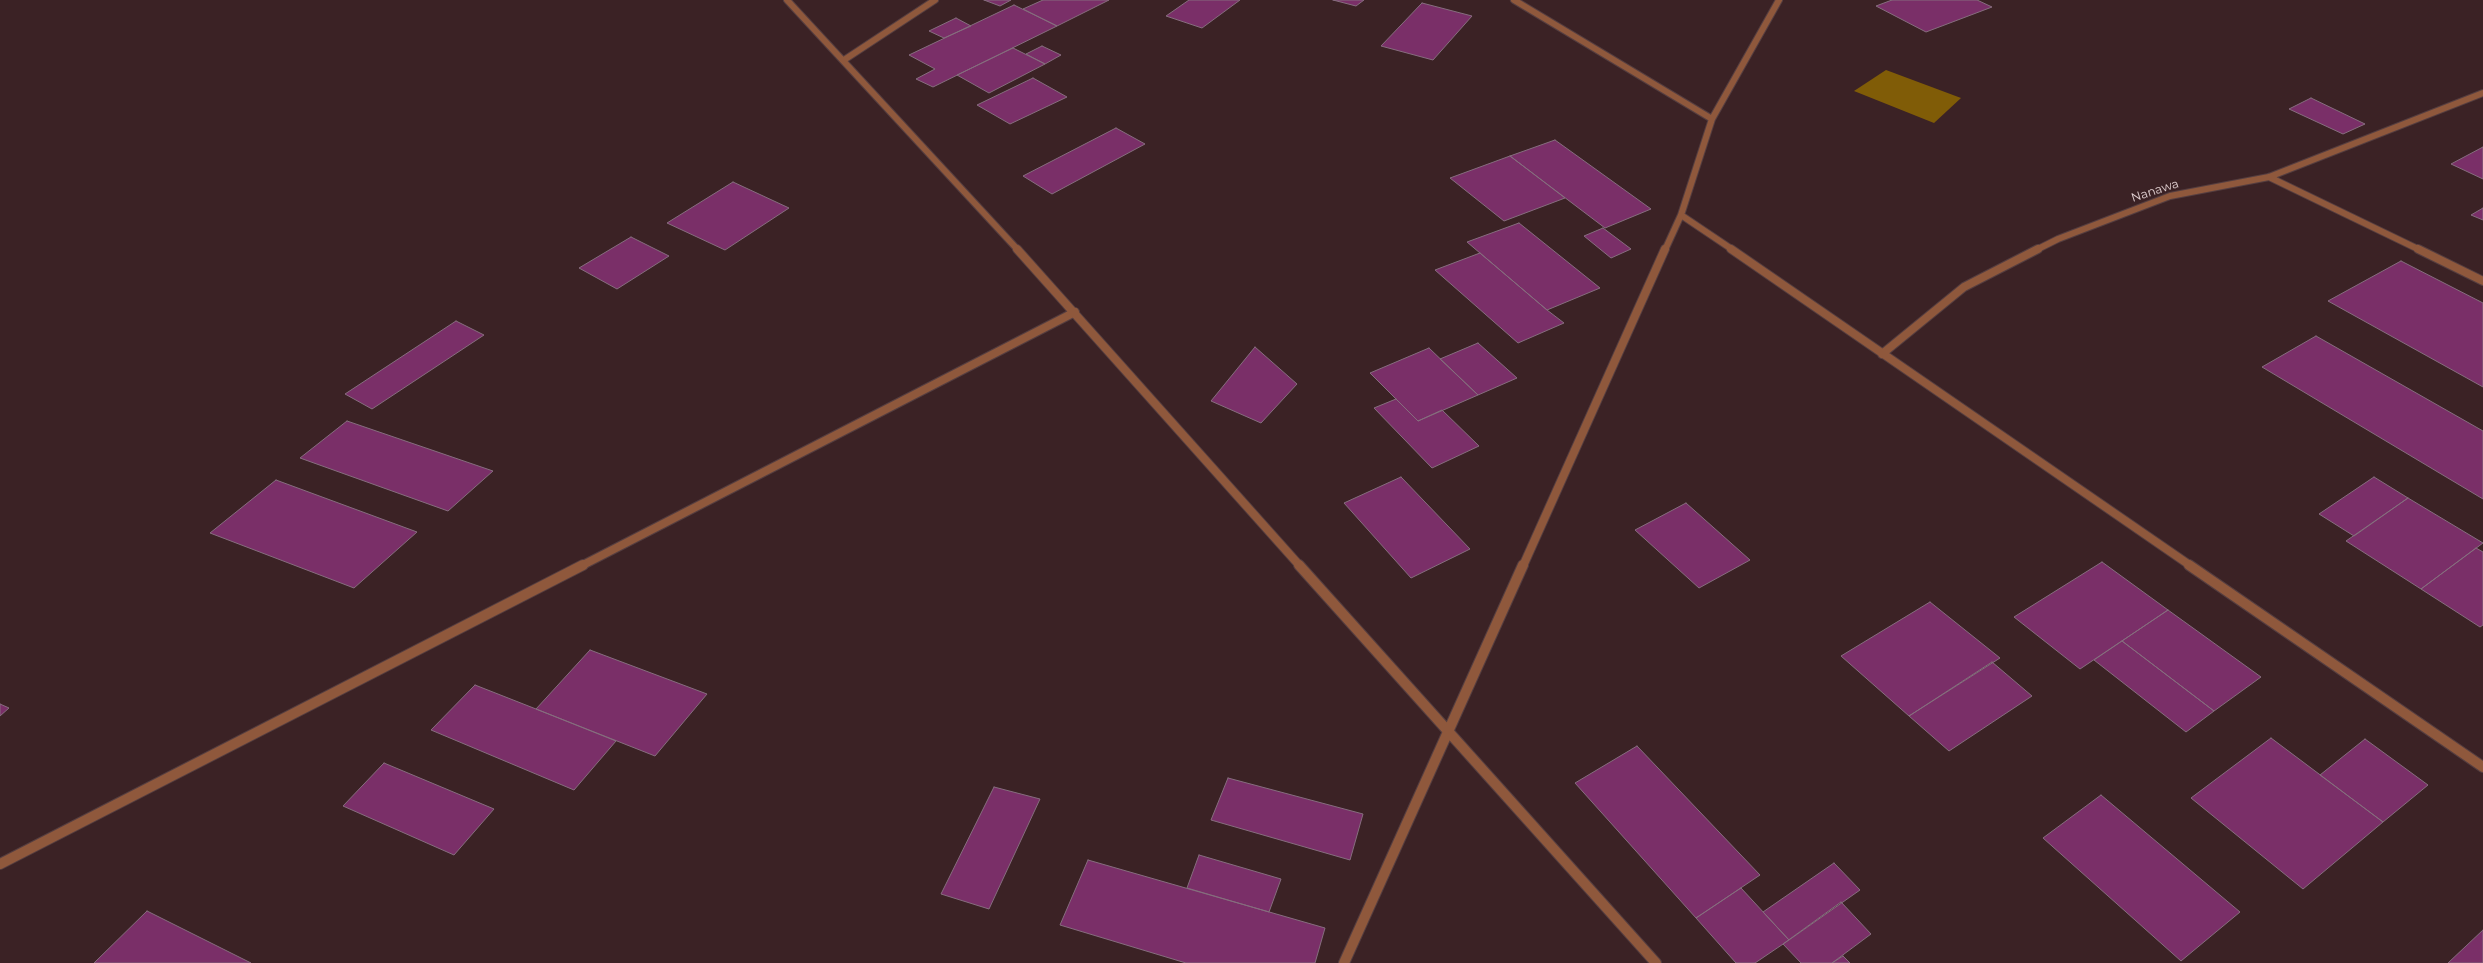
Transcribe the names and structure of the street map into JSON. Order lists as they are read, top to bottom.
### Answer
{
  "streets": {
    "street": ["Nanawa"]
  }
}
